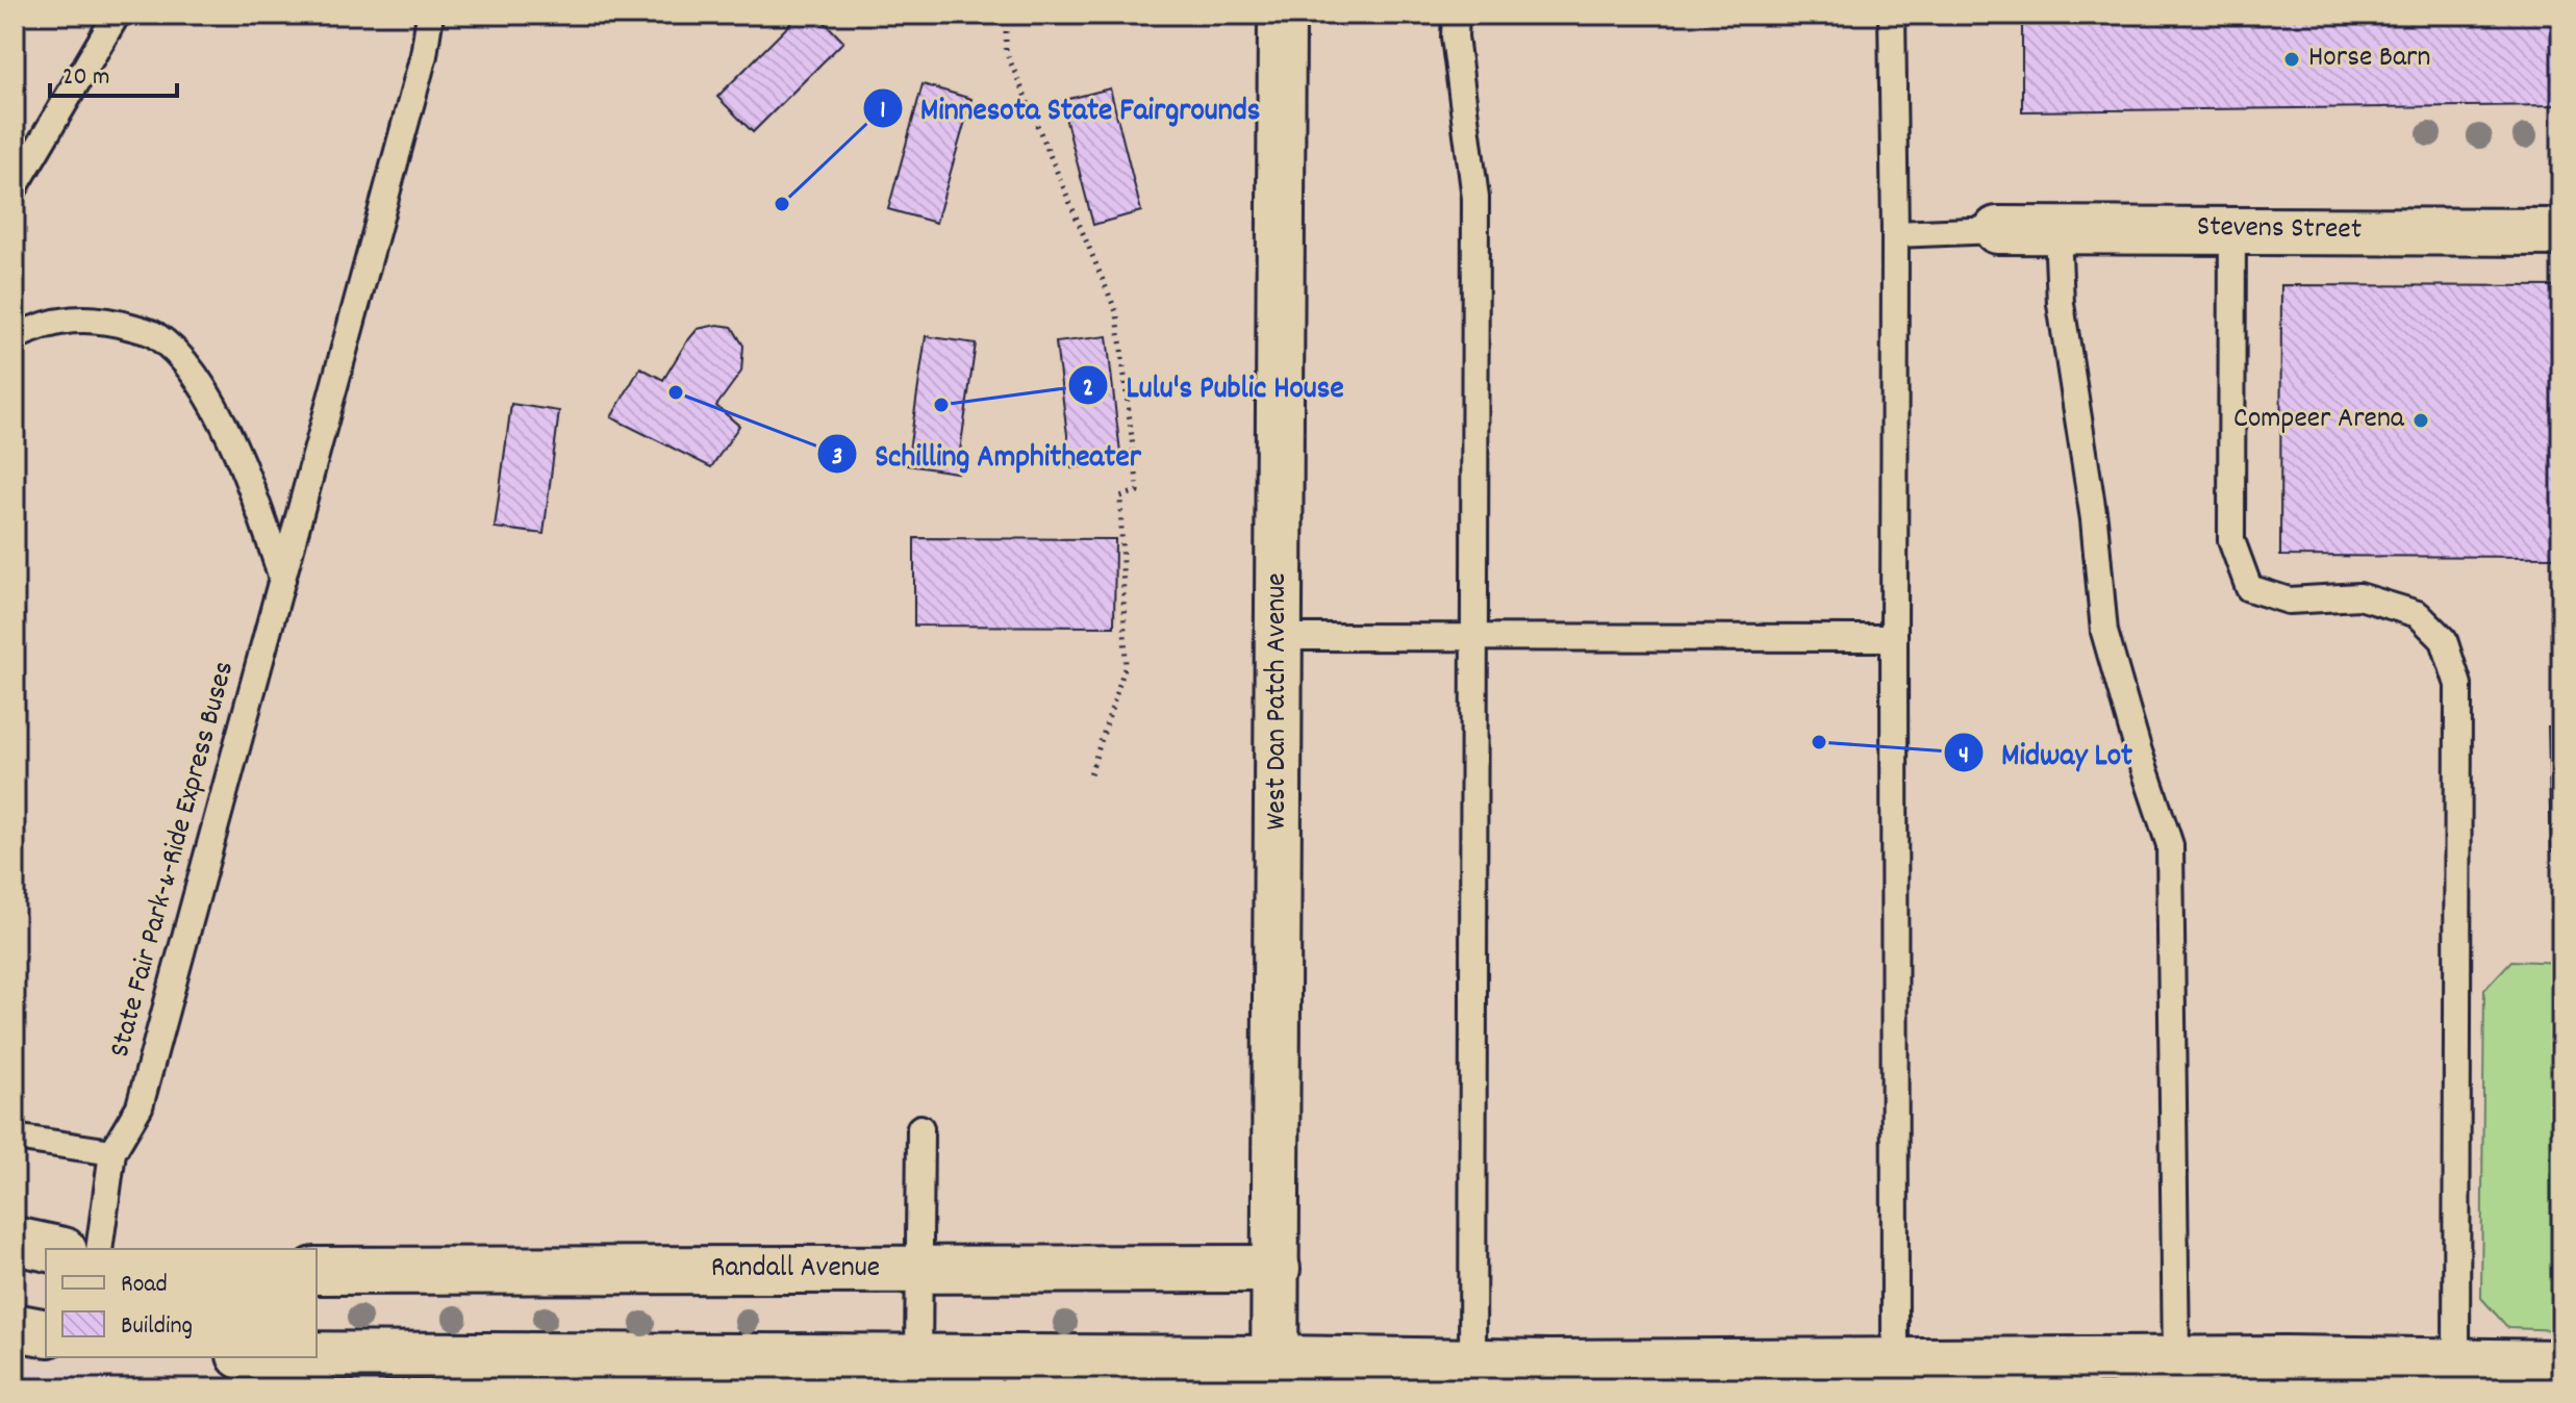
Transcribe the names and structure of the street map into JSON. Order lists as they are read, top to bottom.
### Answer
{
  "streets": {
    "street": ["Stevens Street", "West Dan Patch Avenue", "Randall Avenue"],
    "lane": ["State Fair Park-&-Ride Express Buses"]
  },
  "crossings": [
    ["West Dan Patch Avenue", "Randall Avenue"]
  ],
  "places": [
    "Horse Barn",
    "Minnesota State Fairgrounds",
    "Schilling Amphitheater",
    "Lulu's Public House",
    "Compeer Arena",
    "Midway Lot"
  ],
  "legend": ["Road", "Building"],
  "scale_bar": "20 m"
}
